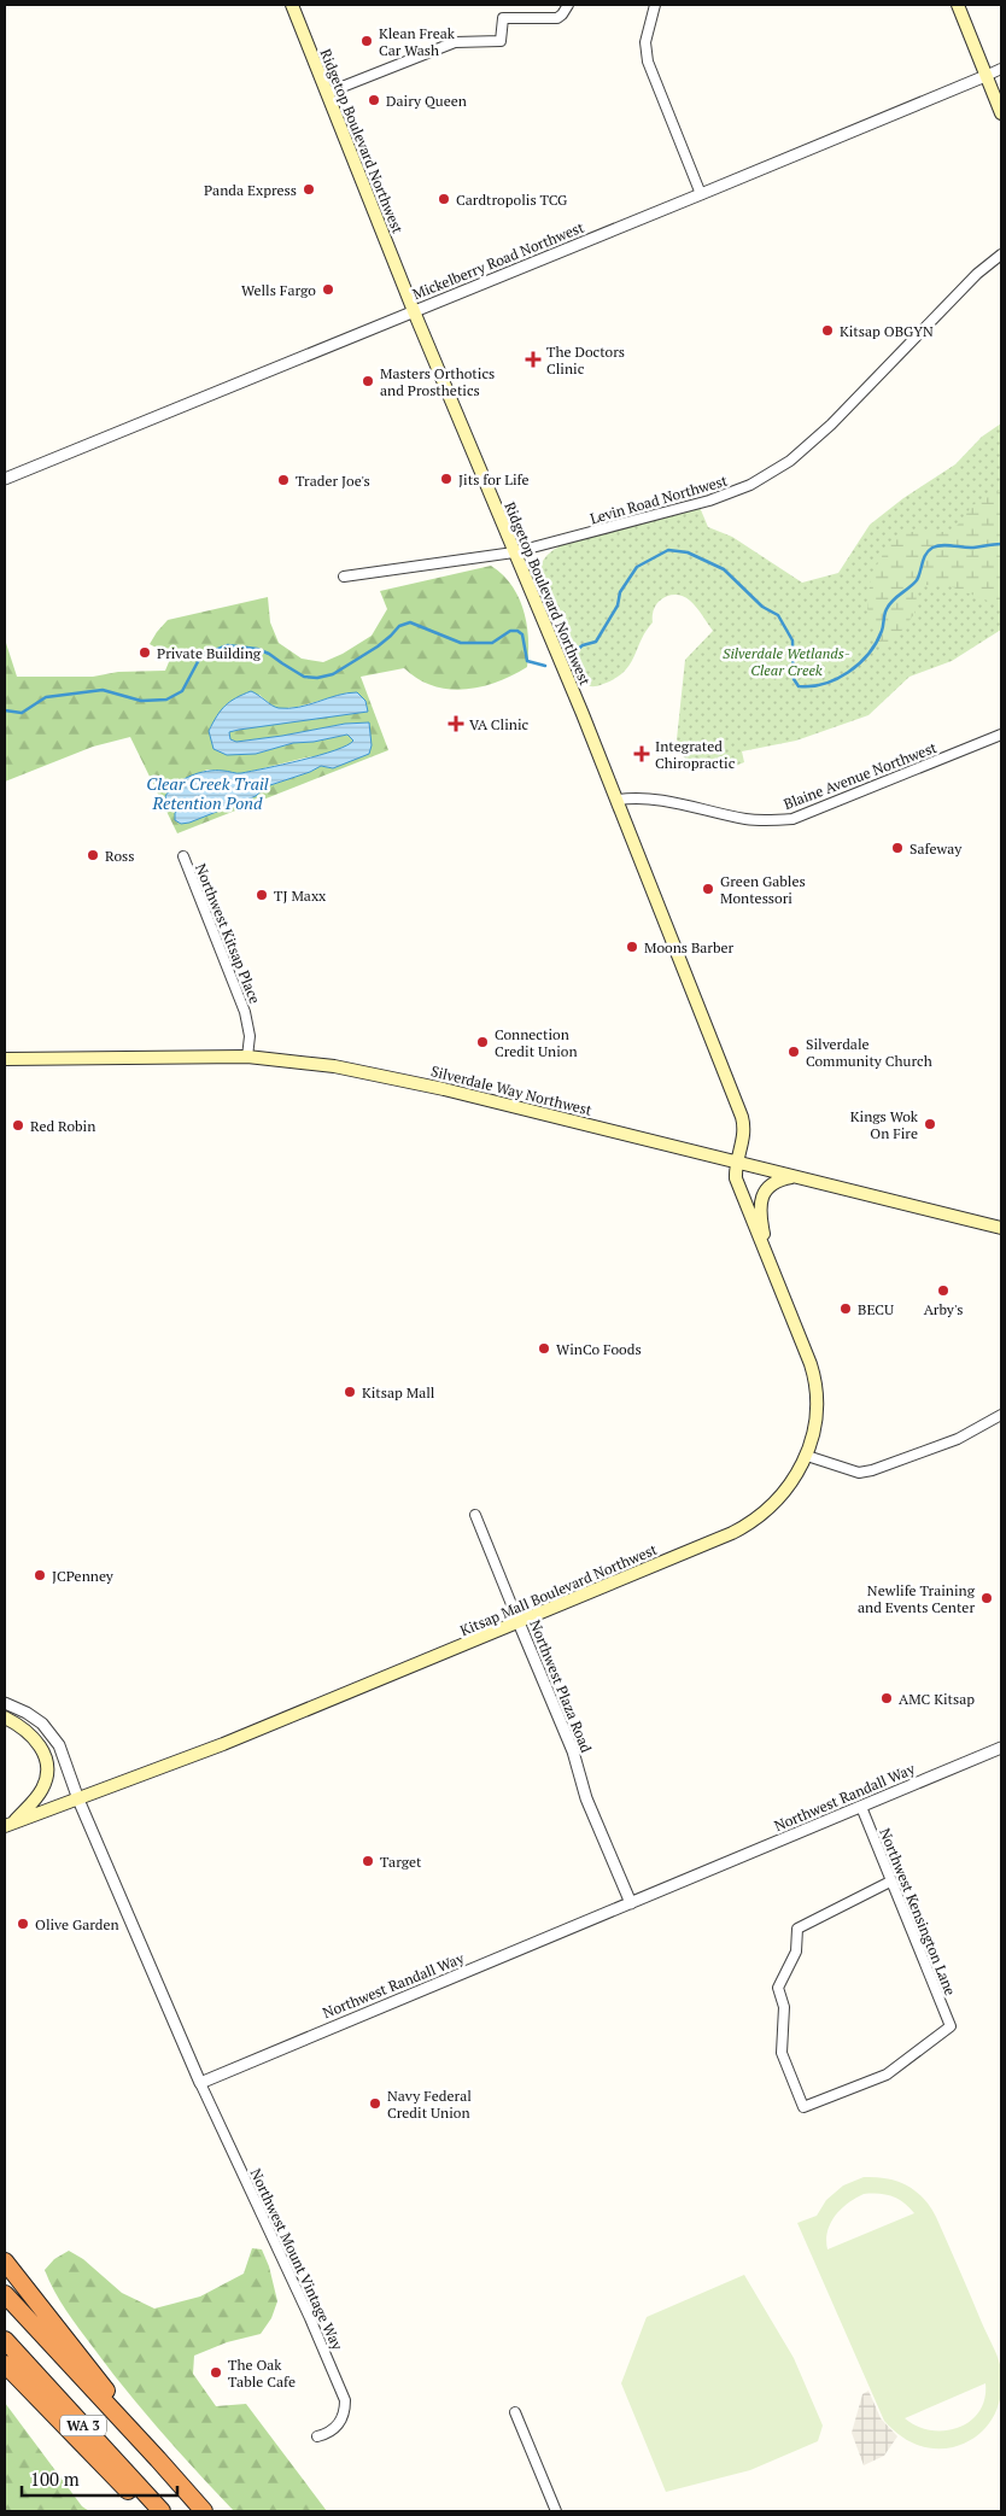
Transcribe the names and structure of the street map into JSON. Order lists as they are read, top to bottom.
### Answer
{
  "streets": {
    "highway": ["WA 3"],
    "main road": ["Ridgetop Boulevard Northwest", "Silverdale Way Northwest", "Kitsap Mall Boulevard Northwest"],
    "street": [
      "Mickelberry Road Northwest",
      "Levin Road Northwest",
      "Blaine Avenue Northwest",
      "Northwest Kitsap Place",
      "Northwest Plaza Road",
      "Northwest Randall Way",
      "Northwest Kensington Lane",
      "Northwest Mount Vintage Way"
    ]
  },
  "crossings": [
    ["Ridgetop Boulevard Northwest", "Mickelberry Road Northwest"],
    ["Ridgetop Boulevard Northwest", "Levin Road Northwest"],
    ["Ridgetop Boulevard Northwest", "Blaine Avenue Northwest"],
    ["Ridgetop Boulevard Northwest", "Silverdale Way Northwest"],
    ["Ridgetop Boulevard Northwest", "Kitsap Mall Boulevard Northwest"],
    ["Northwest Kitsap Place", "Silverdale Way Northwest"],
    ["Silverdale Way Northwest", "Kitsap Mall Boulevard Northwest"],
    ["Kitsap Mall Boulevard Northwest", "Northwest Plaza Road"],
    ["Northwest Plaza Road", "Northwest Randall Way"],
    ["Northwest Randall Way", "Northwest Kensington Lane"],
    ["Northwest Randall Way", "Northwest Mount Vintage Way"]
  ],
  "water": ["Clear Creek Trail Retention Pond"],
  "parks": ["Silverdale Wetlands- Clear Creek"],
  "places": {
    "other": [
      "Klean Freak Car Wash",
      "Dairy Queen",
      "Panda Express",
      "Cardtropolis TCG",
      "Wells Fargo",
      "Kitsap OBGYN",
      "Masters Orthotics and Prosthetics",
      "Jits for Life",
      "Trader Joe's",
      "Private Building",
      "Safeway",
      "Ross",
      "Green Gables Montessori",
      "TJ Maxx",
      "Moons Barber",
      "Connection Credit Union",
      "Silverdale Community Church",
      "Kings Wok On Fire",
      "Red Robin",
      "Arby's",
      "BECU",
      "WinCo Foods",
      "Kitsap Mall",
      "JCPenney",
      "Newlife Training and Events Center",
      "AMC Kitsap",
      "Target",
      "Olive Garden",
      "Navy Federal Credit Union",
      "The Oak Table Cafe"
    ],
    "health": ["The Doctors Clinic", "VA Clinic", "Integrated Chiropractic"]
  },
  "scale_bar": "100 m"
}
